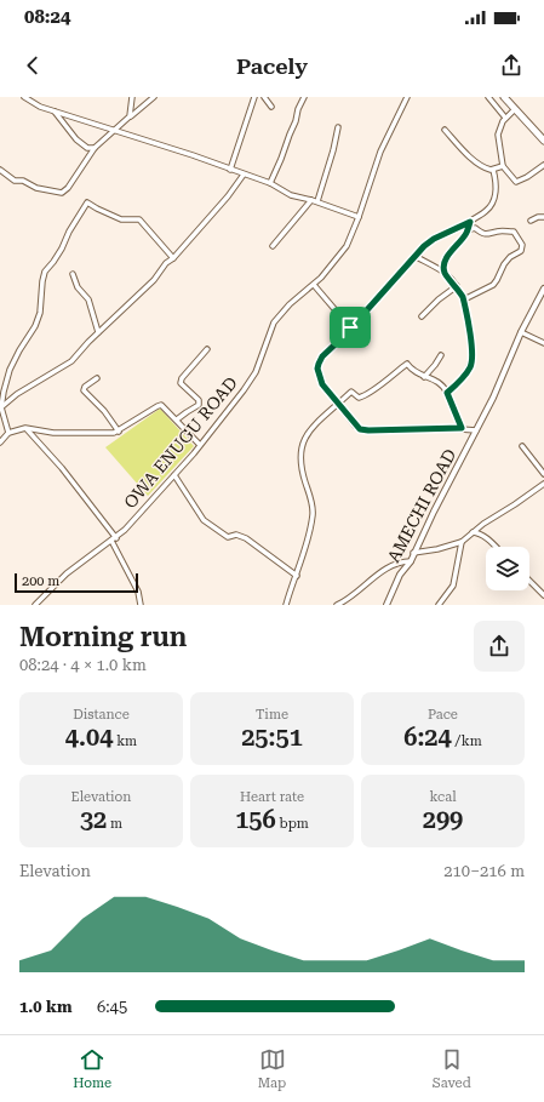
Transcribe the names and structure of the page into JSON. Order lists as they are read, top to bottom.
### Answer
{
  "streets": {
    "main road": ["AMECHI ROAD"],
    "street": ["OWA ENUGU ROAD"]
  },
  "scale_bar": "200 m",
  "page": {
    "status": "08:24",
    "header": "Pacely",
    "scale": "200 m",
    "heading": ["Morning run", "08:24 · 4 × 1.0 km"],
    "stats": [
      ["Distance", "4.04 km"],
      ["Time", "25:51"],
      ["Pace", "6:24 /km"],
      ["Elevation", "32 m"],
      ["Heart rate", "156 bpm"],
      ["kcal", "299"]
    ],
    "chart": ["Elevation", "210–216 m"],
    "list": [
      {
        "name": "1.0 km",
        "note": "6:45"
      }
    ],
    "tabs": ["Home", "Map", "Saved"]
  }
}
